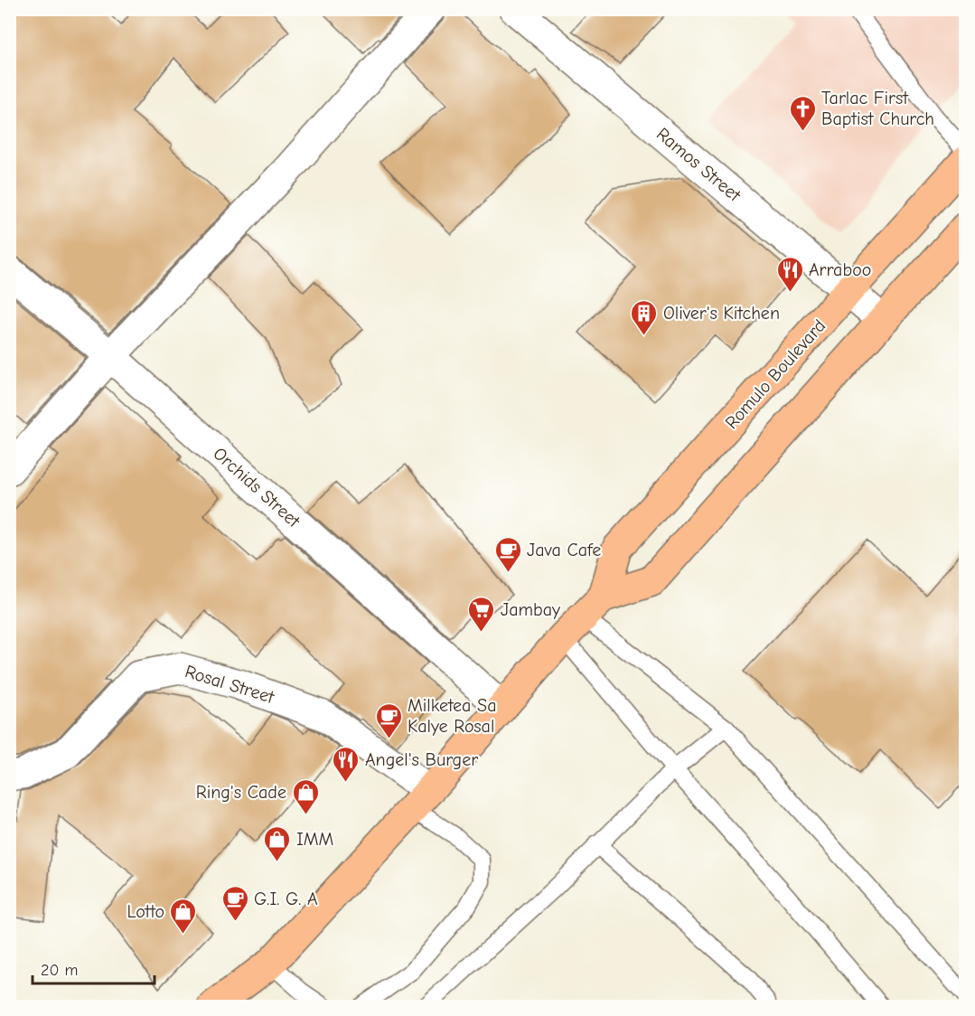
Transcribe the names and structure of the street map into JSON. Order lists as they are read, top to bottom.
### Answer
{
  "streets": {
    "highway": ["Romulo Boulevard"],
    "street": ["Ramos Street", "Orchids Street", "Rosal Street"]
  },
  "crossings": [
    ["Ramos Street", "Romulo Boulevard"],
    ["Romulo Boulevard", "Orchids Street"],
    ["Romulo Boulevard", "Rosal Street"]
  ],
  "places": {
    "church": ["Tarlac First Baptist Church"],
    "restaurant": ["Arraboo", "Angel's Burger"],
    "building": ["Oliver's Kitchen"],
    "cafe": ["Java Cafe", "Milketea Sa Kalye Rosal", "G.I. G. A"],
    "supermarket": ["Jambay"],
    "shop": ["Ring's Cade", "IMM", "Lotto"]
  },
  "scale_bar": "20 m"
}
